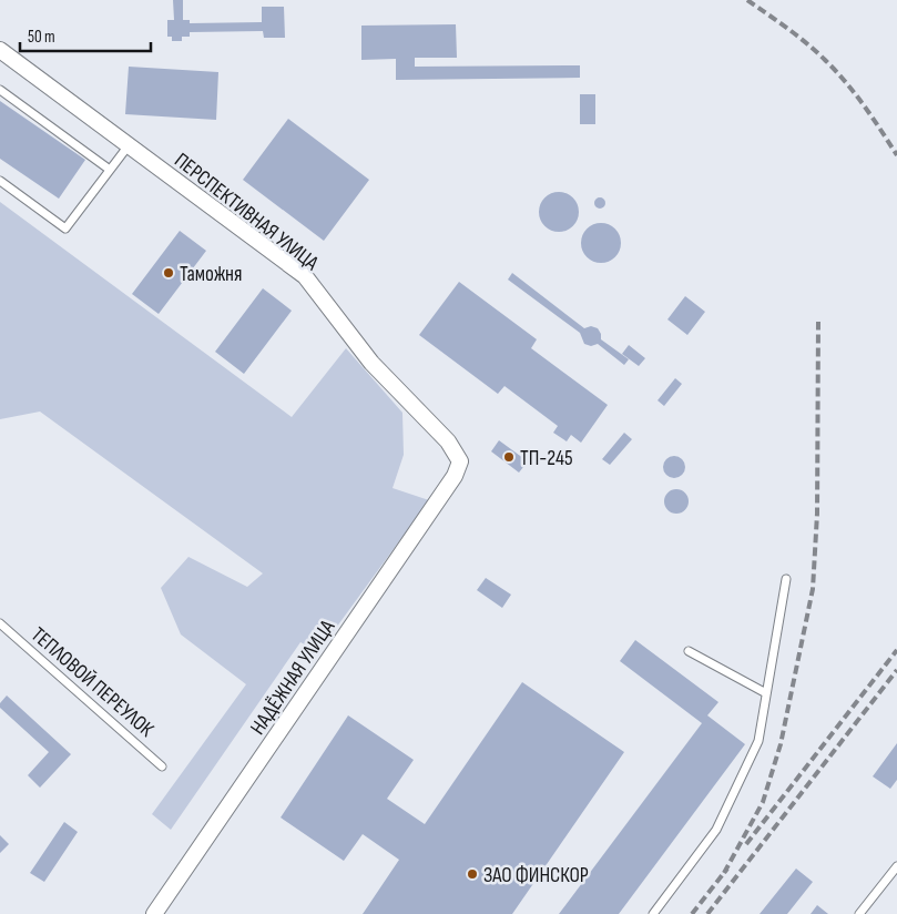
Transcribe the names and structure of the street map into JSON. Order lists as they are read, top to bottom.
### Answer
{
  "streets": {
    "street": ["ПЕРСПЕКТИВНАЯ УЛИЦА", "НАДЁЖНАЯ УЛИЦА"],
    "lane": ["ТЕПЛОВОЙ ПЕРЕУЛОК"]
  },
  "crossings": [
    ["ПЕРСПЕКТИВНАЯ УЛИЦА", "НАДЁЖНАЯ УЛИЦА"]
  ],
  "places": ["Таможня", "ТП-245", "ЗАО ФИНСКОР"],
  "scale_bar": "50 m"
}
